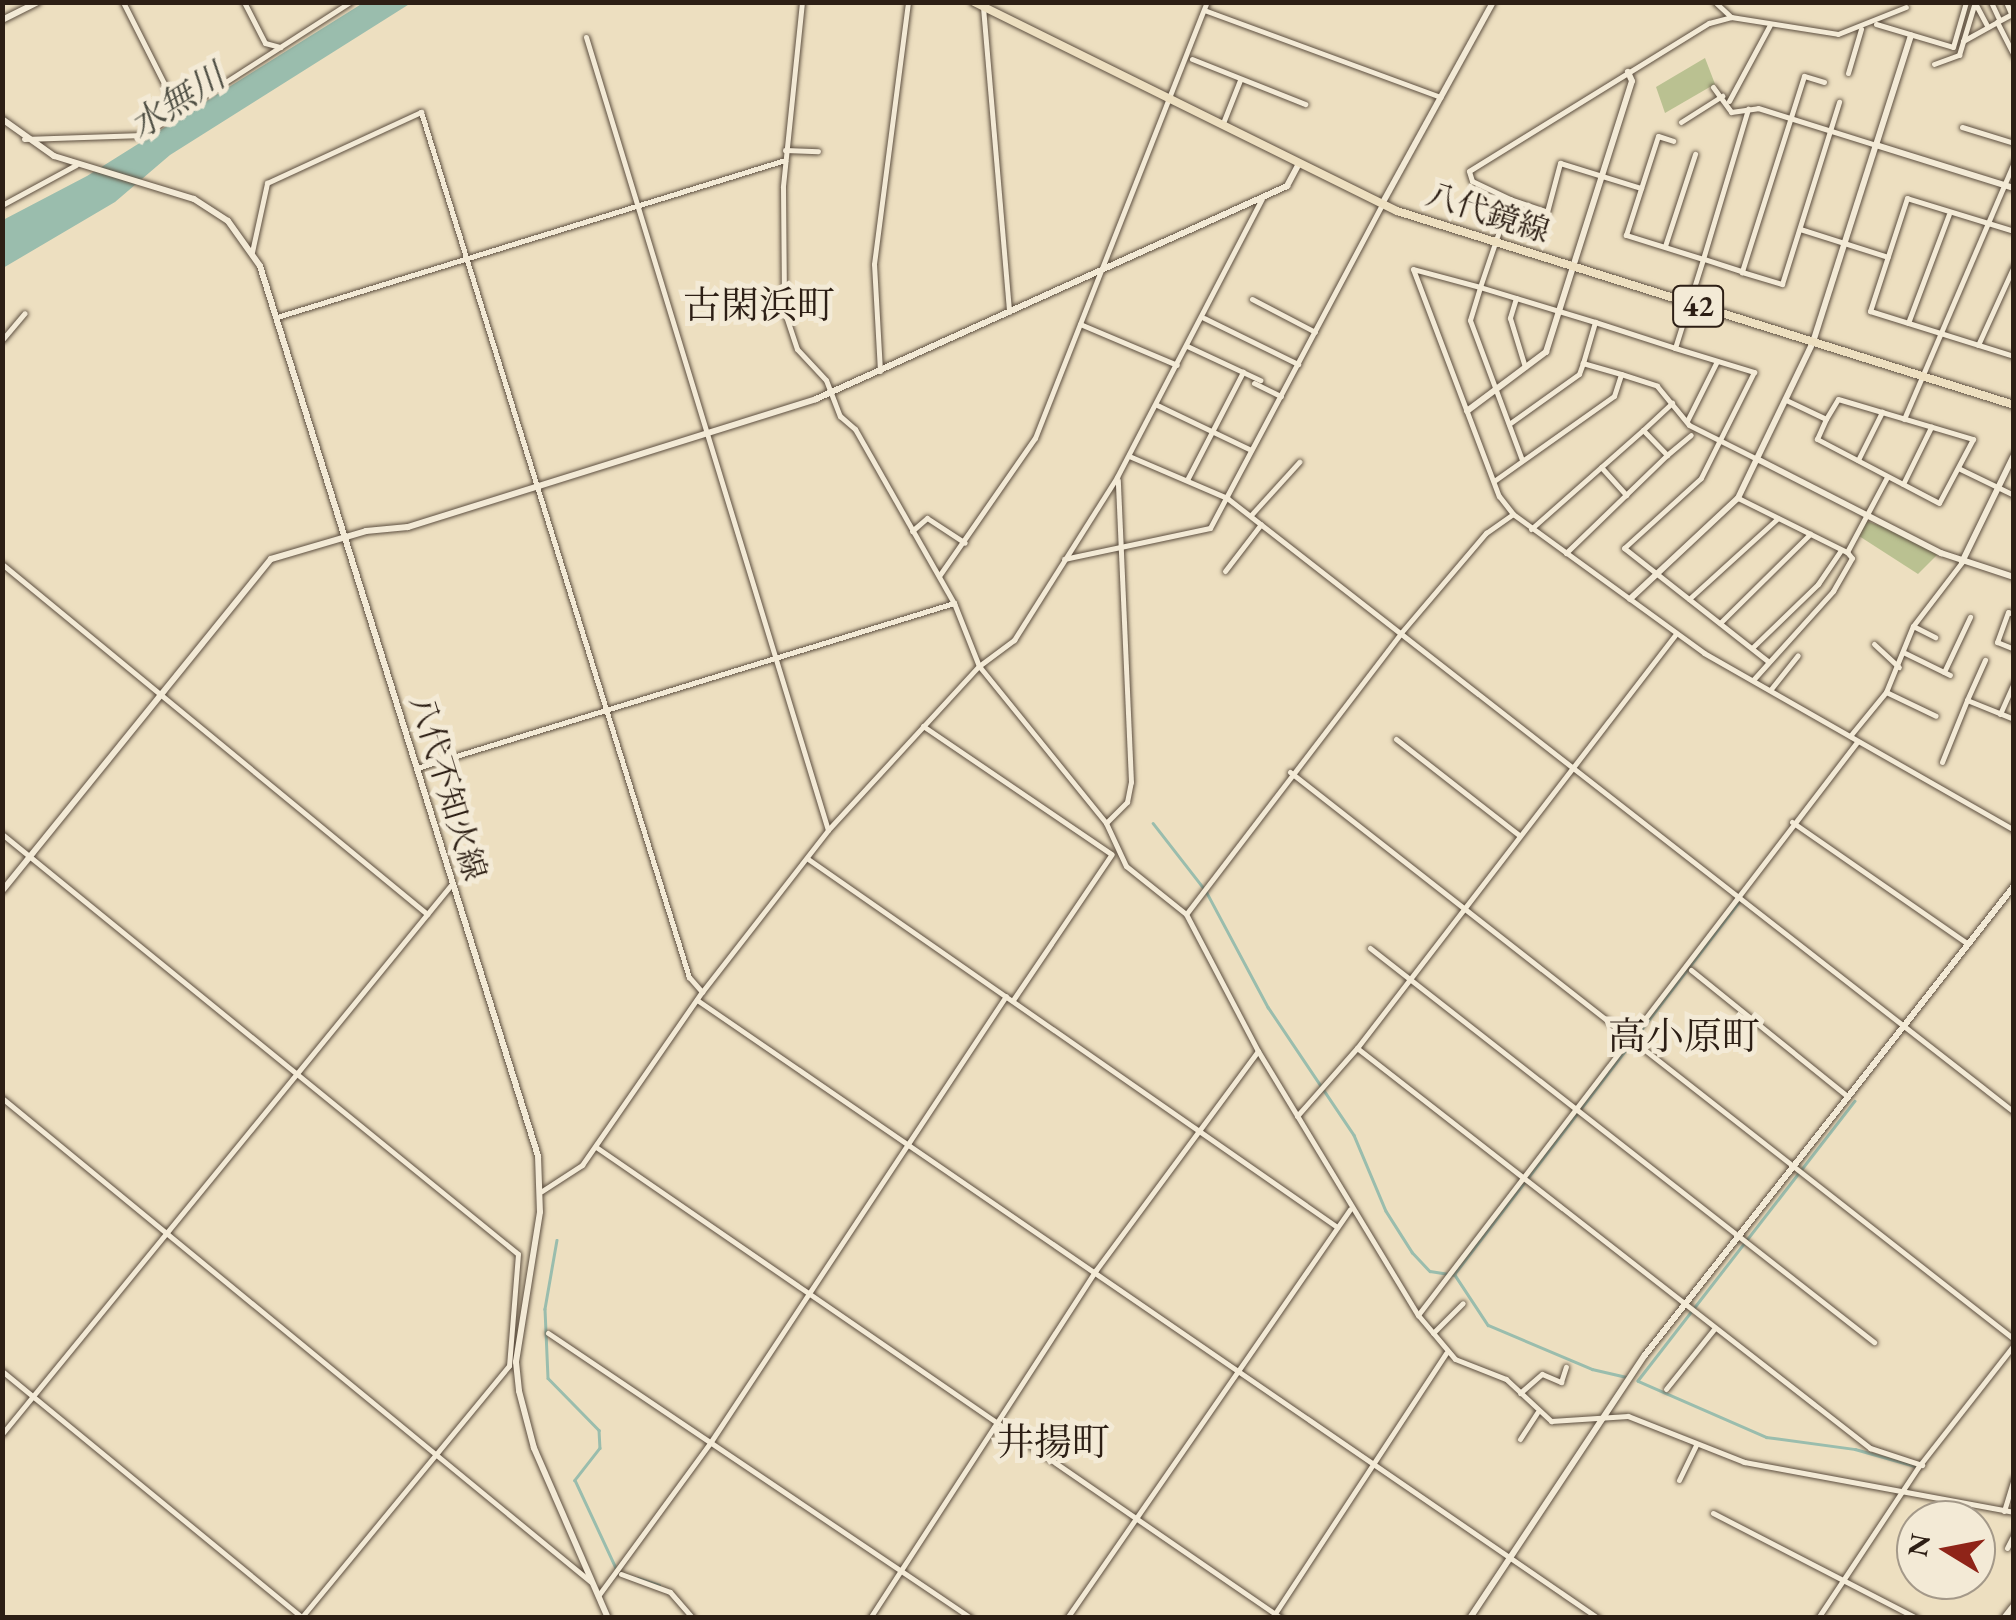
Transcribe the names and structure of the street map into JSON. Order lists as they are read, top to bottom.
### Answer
{
  "streets": {
    "main road": ["八代鏡線", "42", "八代不知火線"]
  },
  "districts": ["古閑浜町", "高小原町", "井揚町"],
  "water": ["水無川"],
  "north": "left"
}
